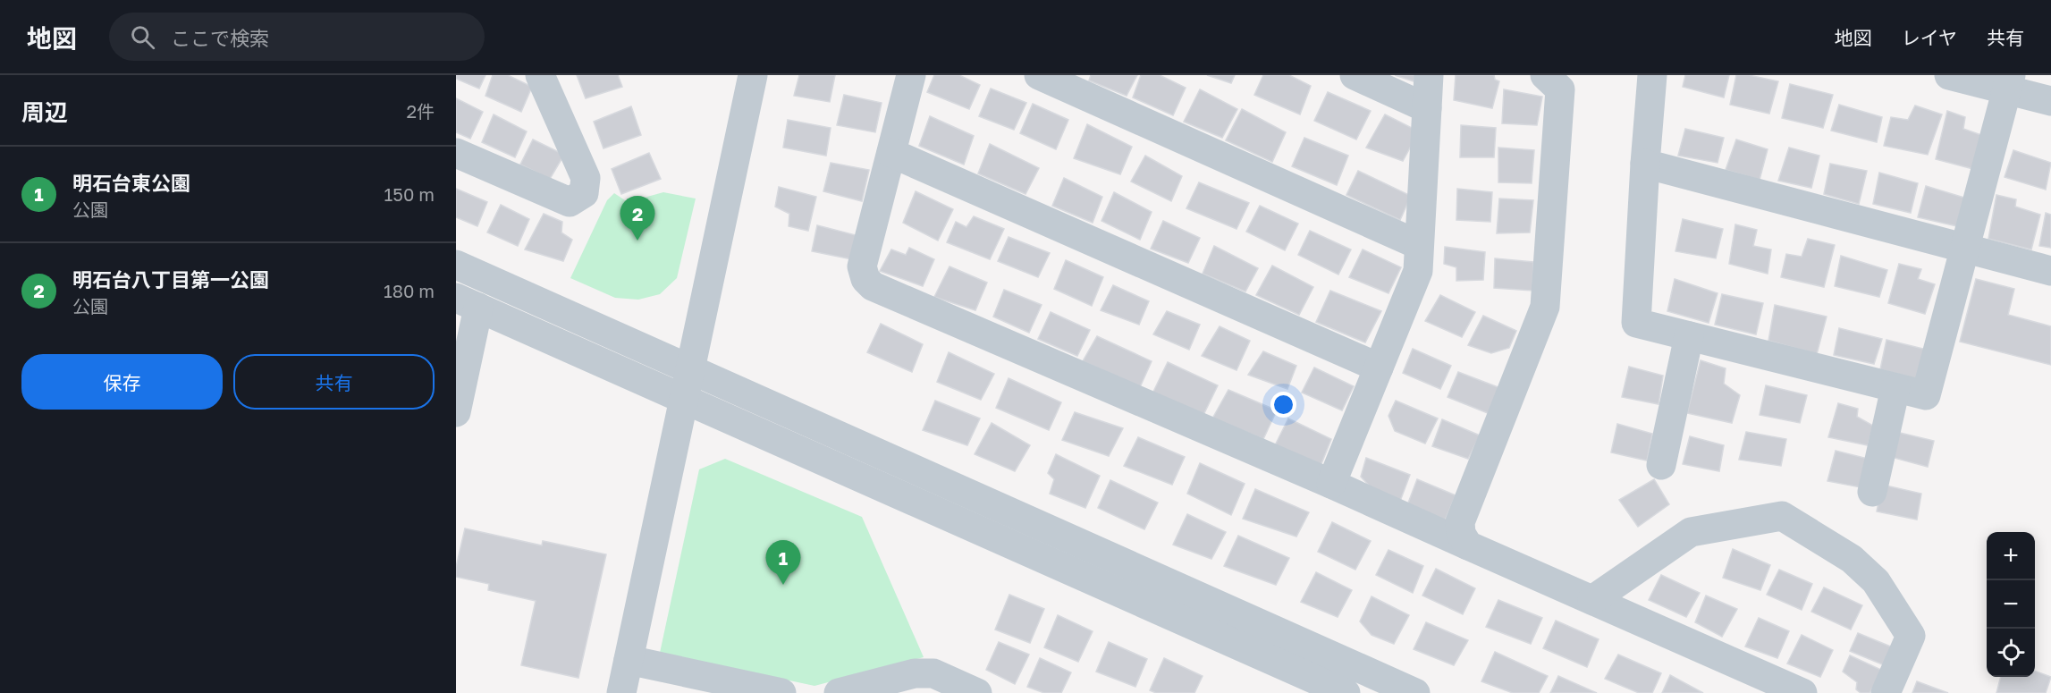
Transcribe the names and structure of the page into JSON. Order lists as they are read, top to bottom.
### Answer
{
  "page": {
    "header": "地図",
    "search": "ここで検索",
    "nav": ["地図", "レイヤ", "共有"],
    "heading": ["周辺", "2件"],
    "list": [
      {
        "mark": "1",
        "name": "明石台東公園",
        "note": "公園",
        "value": "150 m"
      },
      {
        "mark": "2",
        "name": "明石台八丁目第一公園",
        "note": "公園",
        "value": "180 m"
      }
    ],
    "pins": ["2", "1"],
    "buttons": ["保存", "共有"],
    "map_buttons": ["+", "−"]
  }
}
